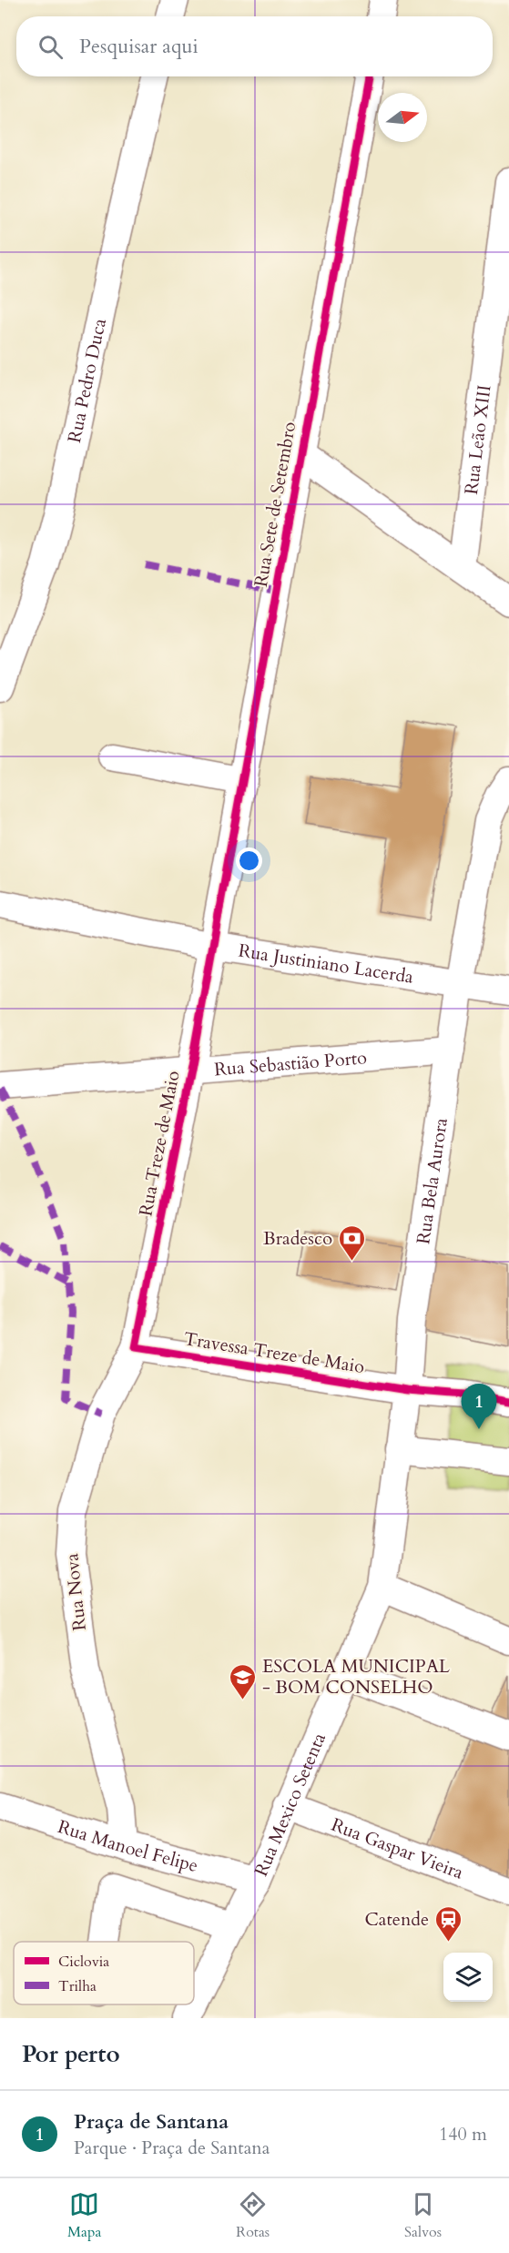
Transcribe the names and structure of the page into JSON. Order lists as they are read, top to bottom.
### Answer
{
  "streets": {
    "street": [
      "Rua Pedro Duca",
      "Rua Leão XIII",
      "Rua Sete de Setembro",
      "Rua Justiniano Lacerda",
      "Rua Sebastião Porto",
      "Rua Treze de Maio",
      "Rua Bela Aurora",
      "Travessa Treze de Maio",
      "Rua Nova",
      "Rua Mexico Setenta",
      "Rua Manoel Felipe",
      "Rua Gaspar Vieira"
    ]
  },
  "crossings": [
    ["Rua Sete de Setembro", "Rua Justiniano Lacerda"],
    ["Rua Sete de Setembro", "Rua Treze de Maio"],
    ["Rua Justiniano Lacerda", "Rua Treze de Maio"],
    ["Rua Justiniano Lacerda", "Rua Bela Aurora"],
    ["Rua Sebastião Porto", "Rua Treze de Maio"],
    ["Rua Sebastião Porto", "Rua Bela Aurora"],
    ["Rua Treze de Maio", "Travessa Treze de Maio"],
    ["Rua Treze de Maio", "Rua Nova"],
    ["Rua Bela Aurora", "Travessa Treze de Maio"],
    ["Rua Bela Aurora", "Rua Mexico Setenta"],
    ["Travessa Treze de Maio", "Rua Nova"],
    ["Rua Nova", "Rua Manoel Felipe"],
    ["Rua Mexico Setenta", "Rua Manoel Felipe"],
    ["Rua Mexico Setenta", "Rua Gaspar Vieira"]
  ],
  "places": {
    "bank": ["Bradesco"],
    "school or university": ["ESCOLA MUNICIPAL - BOM CONSELHO"],
    "station": ["Catende"]
  },
  "legend": ["Ciclovia", "Trilha"],
  "north": "right",
  "page": {
    "search": "Pesquisar aqui",
    "pins": "1",
    "heading": "Por perto",
    "list": [
      {
        "mark": "1",
        "name": "Praça de Santana",
        "note": "Parque · Praça de Santana",
        "value": "140 m"
      }
    ],
    "nav": ["Mapa", "Rotas", "Salvos"]
  }
}
